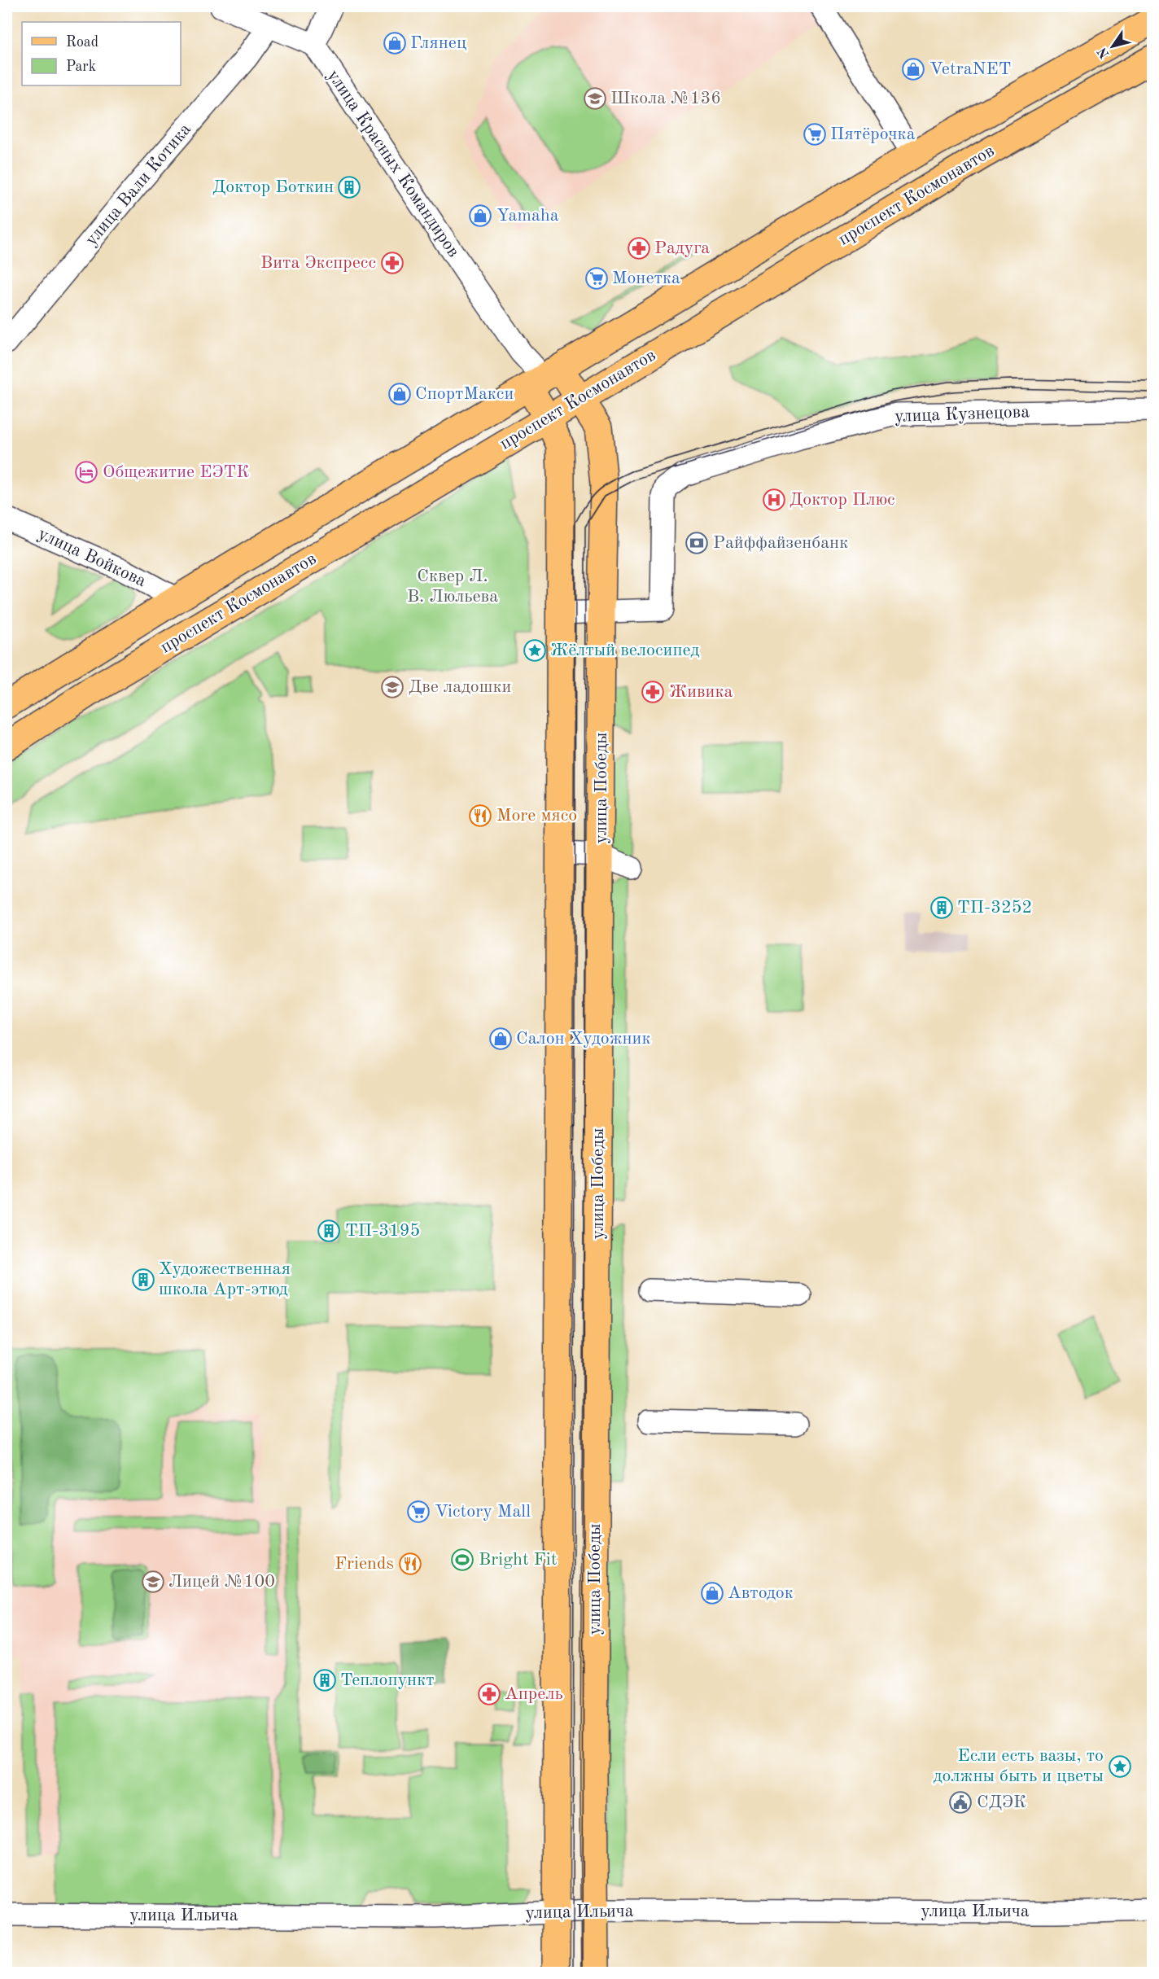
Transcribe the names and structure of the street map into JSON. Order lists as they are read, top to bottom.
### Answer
{
  "streets": {
    "main road": ["проспект Космонавтов", "улица Победы"],
    "street": [
      "улица Красных Командиров",
      "улица Вали Котика",
      "улица Кузнецова",
      "улица Войкова",
      "улица Ильича"
    ]
  },
  "crossings": [
    ["улица Красных Командиров", "проспект Космонавтов"],
    ["проспект Космонавтов", "улица Войкова"],
    ["проспект Космонавтов", "улица Победы"],
    ["улица Кузнецова", "улица Победы"],
    ["улица Победы", "улица Ильича"]
  ],
  "parks": ["Сквер Л. В. Люльева"],
  "places": {
    "shop": [
      "Глянец",
      "VetraNET",
      "Yamaha",
      "СпортМакси",
      "Салон Художник",
      "Автодок"
    ],
    "school or university": ["Школа №136", "Две ладошки", "Лицей №100"],
    "supermarket": ["Пятёрочка", "Монетка", "Victory Mall"],
    "building": [
      "Доктор Боткин",
      "ТП-3252",
      "ТП-3195",
      "Художественная школа Арт-этюд",
      "Теплопункт"
    ],
    "pharmacy": [
      "Радуга",
      "Вита Экспресс",
      "Живика",
      "Апрель"
    ],
    "hotel": ["Общежитие ЕЭТК"],
    "hospital": ["Доктор Плюс"],
    "bank": ["Райффайзенбанк"],
    "place": ["Жёлтый велосипед", "Если есть вазы, то должны быть и цветы"],
    "restaurant": ["More мясо", "Friends"],
    "sports": ["Bright Fit"],
    "public building": ["СДЭК"]
  },
  "legend": ["Road", "Park"],
  "north": "bottom left"
}
